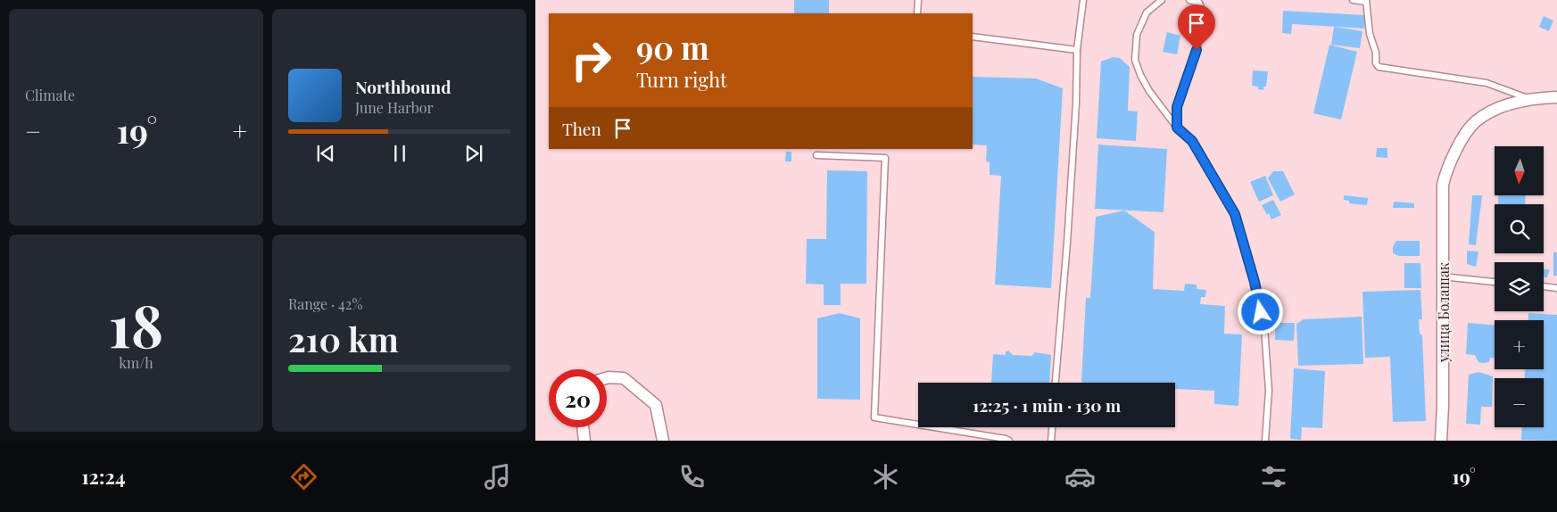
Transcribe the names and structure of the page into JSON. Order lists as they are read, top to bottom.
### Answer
{
  "streets": {
    "street": ["улица Болашак"]
  },
  "north": "bottom",
  "page": {
    "tile": [
      "Climate",
      ["18", "km/h"],
      ["Range · 42%", "210 km"]
    ],
    "turn": ["90 m", "Turn right"],
    "song": ["Northbound", "June Harbor"],
    "then": "Then",
    "heat": ["−", "19°", "+"],
    "map_buttons": ["+", "−"],
    "limit": "20",
    "trip": "12:25 · 1 min · 130 m",
    "tabs": ["12:24", "19°"]
  }
}
